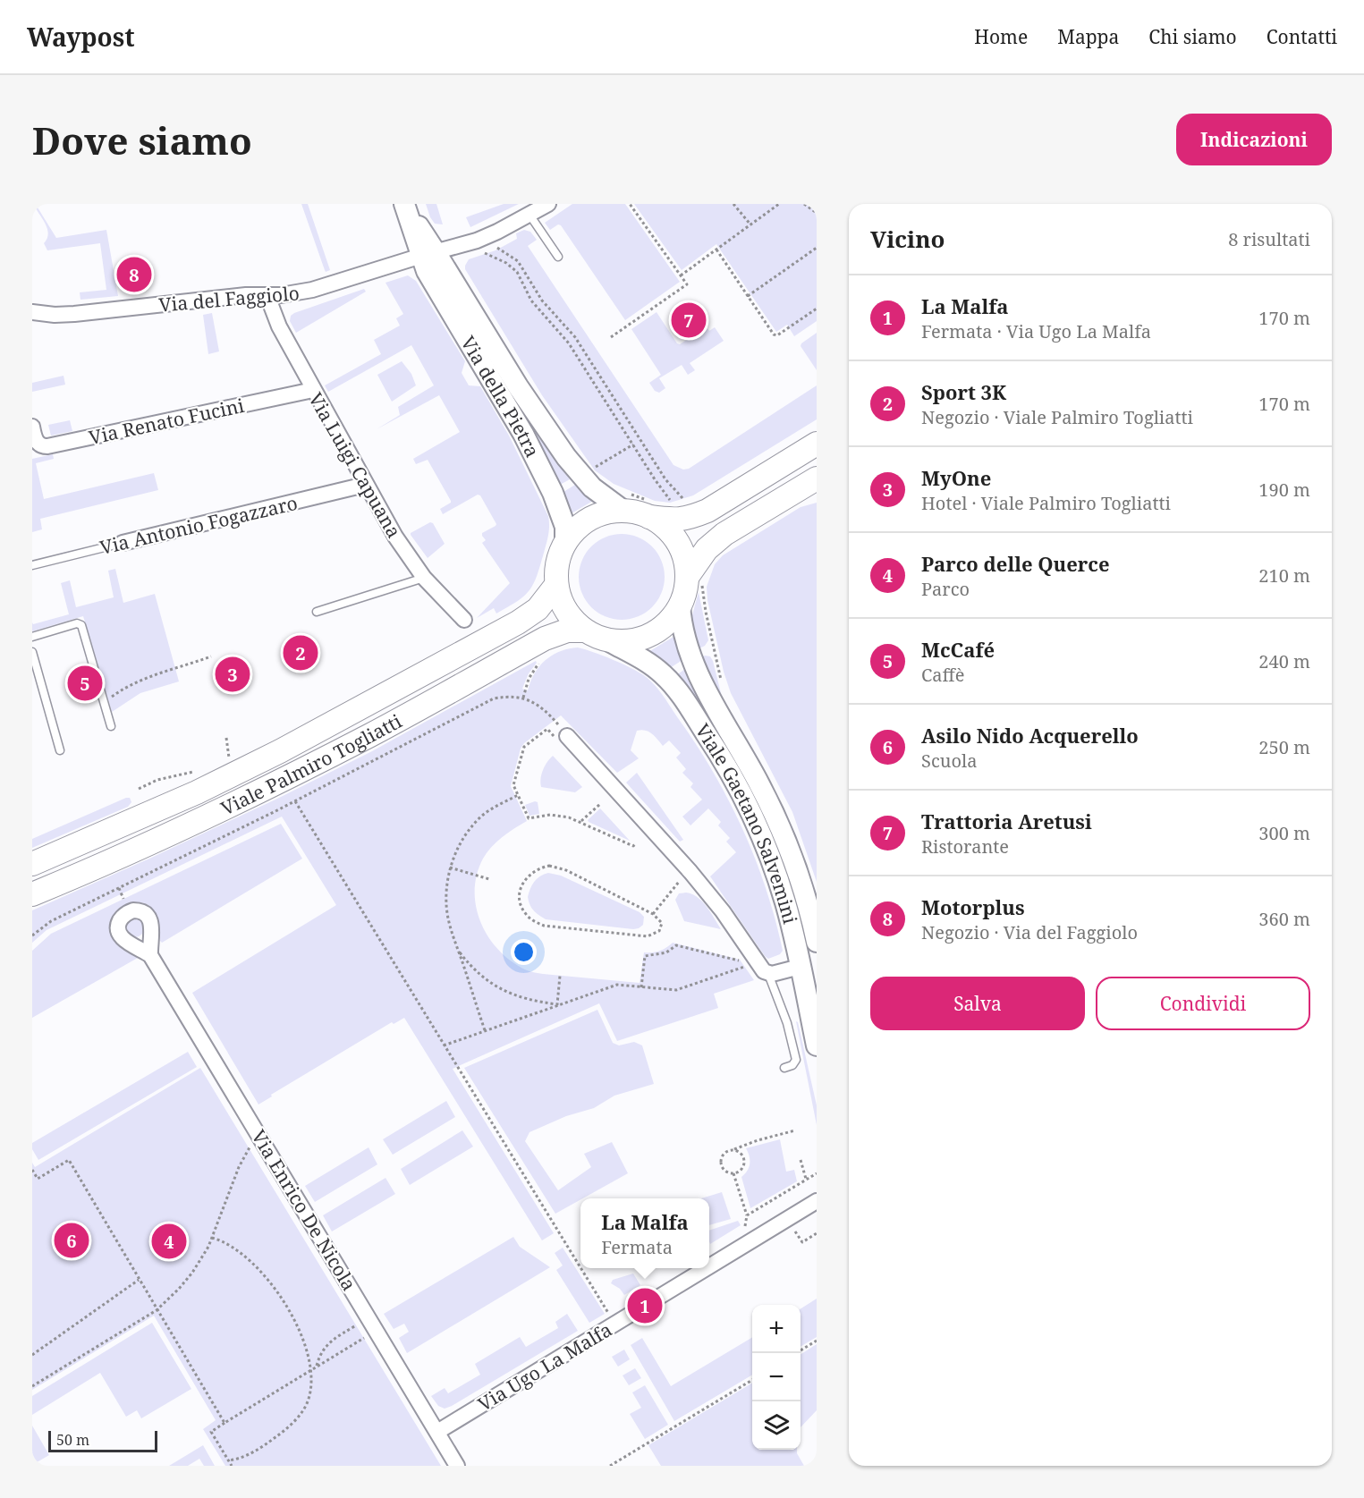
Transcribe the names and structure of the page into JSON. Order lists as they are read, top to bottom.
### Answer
{
  "streets": {
    "main road": ["Via della Pietra", "Viale Palmiro Togliatti", "Viale Gaetano Salvemini"],
    "street": [
      "Via del Faggiolo",
      "Via Renato Fucini",
      "Via Luigi Capuana",
      "Via Antonio Fogazzaro",
      "Via Enrico De Nicola",
      "Via Ugo La Malfa"
    ]
  },
  "crossings": [
    ["Via del Faggiolo", "Via della Pietra"],
    ["Via del Faggiolo", "Via Luigi Capuana"],
    ["Via Renato Fucini", "Via Luigi Capuana"],
    ["Via Luigi Capuana", "Via Antonio Fogazzaro"],
    ["Via Enrico De Nicola", "Via Ugo La Malfa"]
  ],
  "scale_bar": "50 m",
  "page": {
    "header": "Waypost",
    "nav": [
      "Home",
      "Mappa",
      "Chi siamo",
      "Contatti"
    ],
    "buttons": [
      "Indicazioni",
      ["Salva", "Condividi"]
    ],
    "title": "Dove siamo",
    "heading": ["Vicino", "8 risultati"],
    "pins": [
      "8",
      "7",
      "2",
      "3",
      "5",
      "6",
      "4",
      "1"
    ],
    "list": [
      {
        "mark": "1",
        "name": "La Malfa",
        "note": "Fermata · Via Ugo La Malfa",
        "value": "170 m"
      },
      {
        "mark": "2",
        "name": "Sport 3K",
        "note": "Negozio · Viale Palmiro Togliatti",
        "value": "170 m"
      },
      {
        "mark": "3",
        "name": "MyOne",
        "note": "Hotel · Viale Palmiro Togliatti",
        "value": "190 m"
      },
      {
        "mark": "4",
        "name": "Parco delle Querce",
        "note": "Parco",
        "value": "210 m"
      },
      {
        "mark": "5",
        "name": "McCafé",
        "note": "Caffè",
        "value": "240 m"
      },
      {
        "mark": "6",
        "name": "Asilo Nido Acquerello",
        "note": "Scuola",
        "value": "250 m"
      },
      {
        "mark": "7",
        "name": "Trattoria Aretusi",
        "note": "Ristorante",
        "value": "300 m"
      },
      {
        "mark": "8",
        "name": "Motorplus",
        "note": "Negozio · Via del Faggiolo",
        "value": "360 m"
      }
    ],
    "popup": ["La Malfa", "Fermata"],
    "map_buttons": ["+", "−"],
    "scale": "50 m"
  }
}
